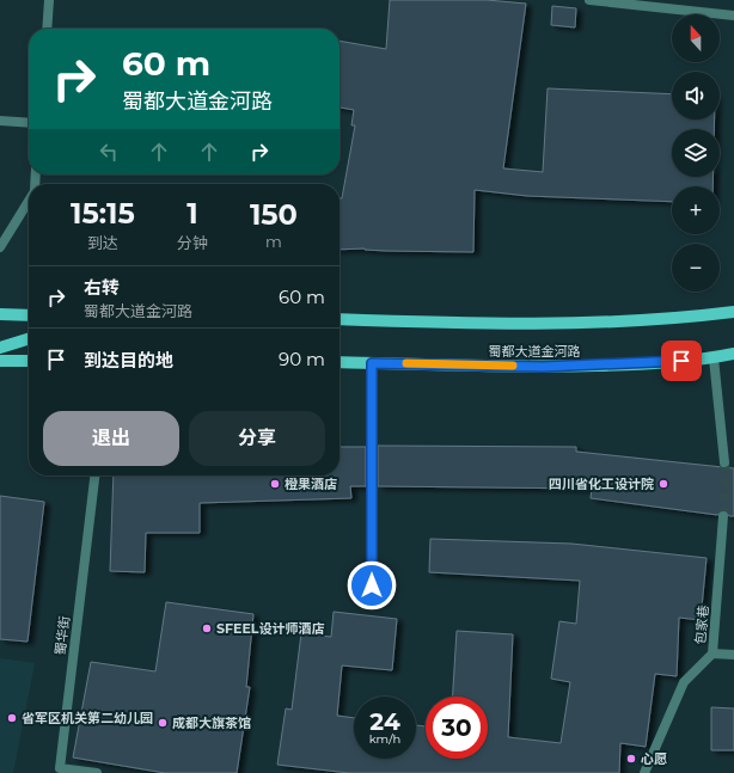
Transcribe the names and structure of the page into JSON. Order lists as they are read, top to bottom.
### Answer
{
  "streets": {
    "main road": ["蜀都大道金河路"],
    "street": ["包家巷", "蜀华街"]
  },
  "places": [
    "橙果酒店",
    "四川省化工设计院",
    "SFEEL设计师酒店",
    "省军区机关第二幼儿园",
    "成都大旗茶馆",
    "心愿"
  ],
  "north": "top",
  "page": {
    "map_buttons": ["+", "−"],
    "turn": ["60 m", "蜀都大道金河路"],
    "eta": [
      "15:15",
      "到达",
      "1",
      "分钟",
      "150",
      "m"
    ],
    "list": [
      {
        "name": "右转",
        "note": "蜀都大道金河路",
        "value": "60 m"
      },
      {
        "name": "到达目的地",
        "value": "90 m"
      }
    ],
    "buttons": ["退出", "分享"],
    "speed": "24 km/h",
    "limit": "30"
  }
}
